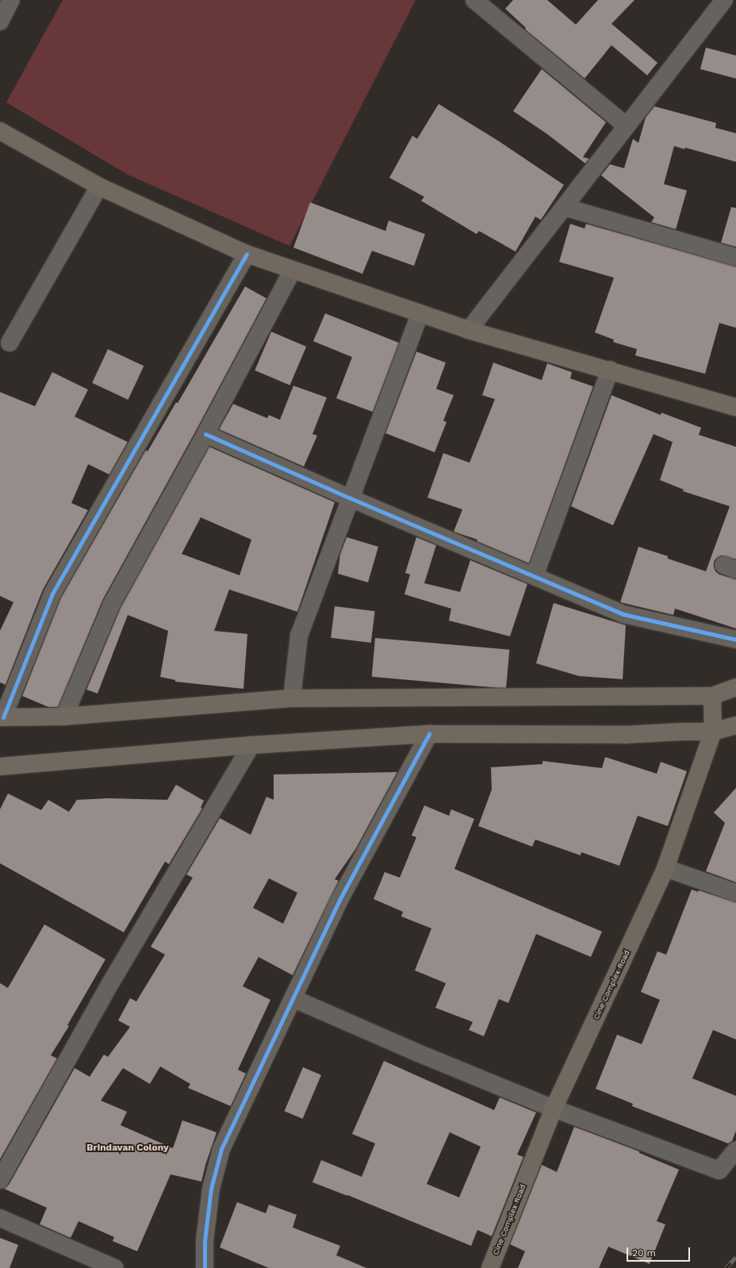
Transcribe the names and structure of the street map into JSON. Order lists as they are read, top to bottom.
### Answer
{
  "streets": {
    "main road": ["Cine Complex Road"]
  },
  "districts": ["Brindavan Colony"],
  "scale_bar": "20 m"
}
